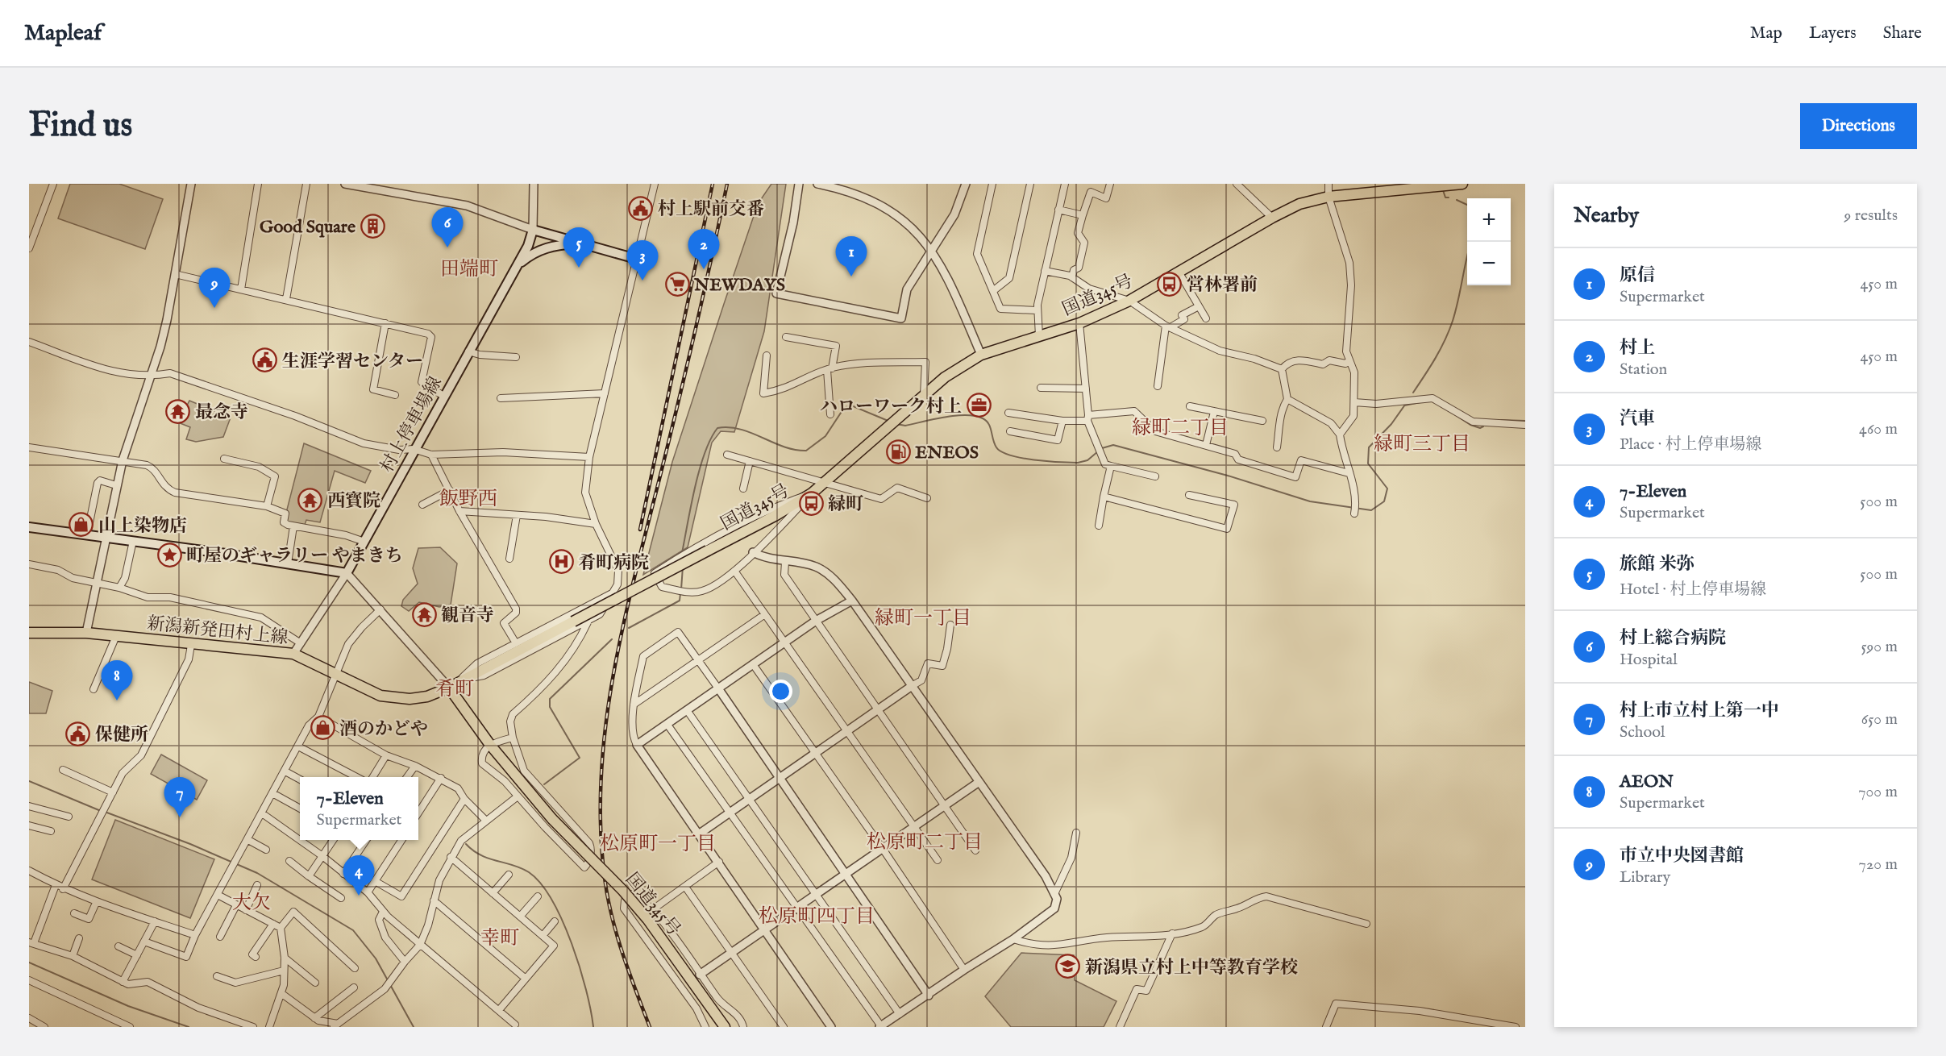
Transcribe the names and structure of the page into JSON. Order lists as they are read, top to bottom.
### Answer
{
  "streets": {
    "main road": ["国道345号", "村上停車場線", "新潟新発田村上線"]
  },
  "crossings": [
    ["国道345号", "新潟新発田村上線"]
  ],
  "districts": [
    "田端町",
    "緑町二丁目",
    "緑町三丁目",
    "飯野西",
    "緑町一丁目",
    "肴町",
    "松原町二丁目",
    "松原町一丁目",
    "大欠",
    "松原町四丁目",
    "幸町"
  ],
  "places": {
    "public building": ["村上駅前交番", "生涯学習センター", "保健所"],
    "building": ["Good Square"],
    "supermarket": ["NEWDAYS"],
    "bus stop": ["営林署前", "緑町"],
    "office": ["ハローワーク村上"],
    "temple": ["最念寺", "西寳院", "観音寺"],
    "fuel station": ["ENEOS"],
    "shop": ["山上染物店", "酒のかどや"],
    "place": ["町屋のギャラリー やまきち"],
    "hospital": ["肴町病院"],
    "school or university": ["新潟県立村上中等教育学校"]
  },
  "page": {
    "header": "Mapleaf",
    "nav": ["Map", "Layers", "Share"],
    "buttons": "Directions",
    "title": "Find us",
    "heading": ["Nearby", "9 results"],
    "map_buttons": ["+", "−"],
    "pins": [
      "6",
      "5",
      "2",
      "1",
      "3",
      "9",
      "8",
      "7",
      "4"
    ],
    "list": [
      {
        "mark": "1",
        "name": "原信",
        "note": "Supermarket",
        "value": "450 m"
      },
      {
        "mark": "2",
        "name": "村上",
        "note": "Station",
        "value": "450 m"
      },
      {
        "mark": "3",
        "name": "汽車",
        "note": "Place · 村上停車場線",
        "value": "460 m"
      },
      {
        "mark": "4",
        "name": "7-Eleven",
        "note": "Supermarket",
        "value": "500 m"
      },
      {
        "mark": "5",
        "name": "旅館 米弥",
        "note": "Hotel · 村上停車場線",
        "value": "500 m"
      },
      {
        "mark": "6",
        "name": "村上総合病院",
        "note": "Hospital",
        "value": "590 m"
      },
      {
        "mark": "7",
        "name": "村上市立村上第一中",
        "note": "School",
        "value": "650 m"
      },
      {
        "mark": "8",
        "name": "AEON",
        "note": "Supermarket",
        "value": "700 m"
      },
      {
        "mark": "9",
        "name": "市立中央図書館",
        "note": "Library",
        "value": "720 m"
      }
    ],
    "popup": ["7-Eleven", "Supermarket"]
  }
}
